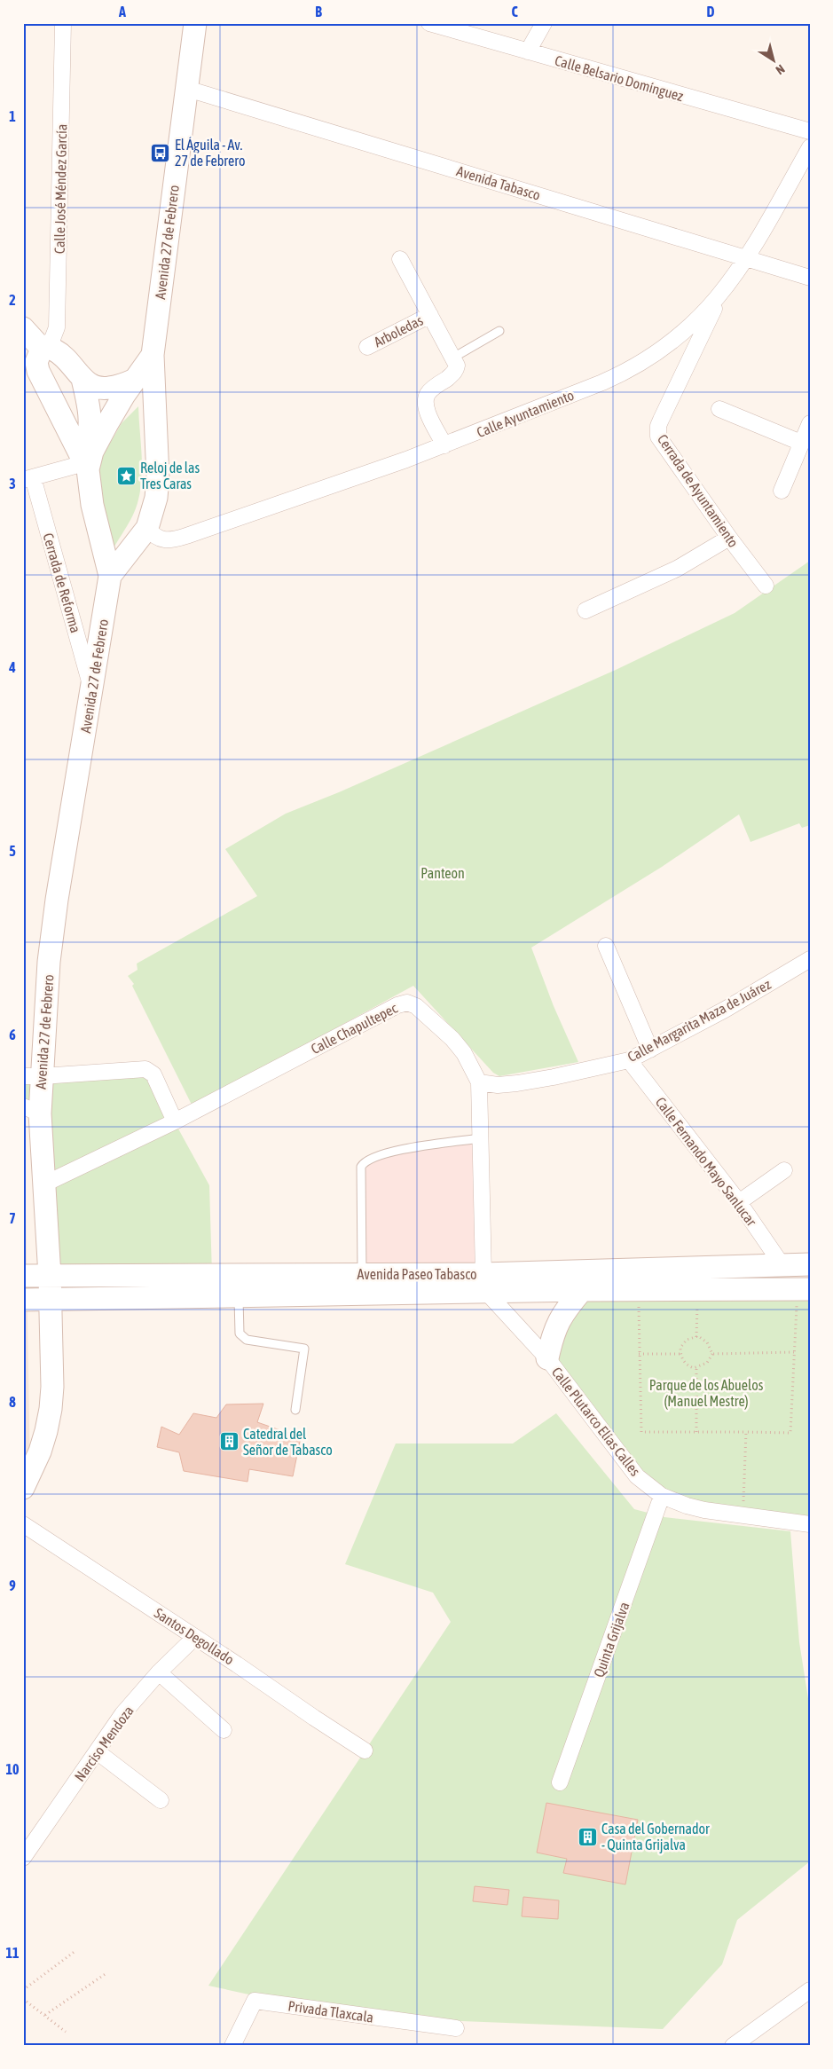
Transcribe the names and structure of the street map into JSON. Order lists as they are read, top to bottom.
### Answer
{
  "streets": {
    "main road": ["Avenida 27 de Febrero", "Avenida Paseo Tabasco"],
    "street": [
      "Calle Belsario Domínguez",
      "Avenida Tabasco",
      "Calle José Méndez García",
      "Arboledas",
      "Calle Ayuntamiento",
      "Cerrada de Ayuntamiento",
      "Cerrada de Reforma",
      "Calle Margarita Maza de Juárez",
      "Calle Chapultepec",
      "Calle Fernando Mayo Sanlucar",
      "Calle Plutarco Elías Calles",
      "Santos Degollado",
      "Quinta Grijalva",
      "Narciso Mendoza",
      "Privada Tlaxcala"
    ]
  },
  "crossings": [
    ["Avenida Tabasco", "Avenida 27 de Febrero"],
    ["Avenida Tabasco", "Calle Ayuntamiento"],
    ["Avenida 27 de Febrero", "Calle Ayuntamiento"],
    ["Avenida 27 de Febrero", "Cerrada de Reforma"],
    ["Avenida 27 de Febrero", "Calle Chapultepec"],
    ["Avenida 27 de Febrero", "Avenida Paseo Tabasco"],
    ["Calle Ayuntamiento", "Cerrada de Ayuntamiento"],
    ["Calle Margarita Maza de Juárez", "Calle Chapultepec"],
    ["Calle Margarita Maza de Juárez", "Calle Fernando Mayo Sanlucar"],
    ["Calle Chapultepec", "Avenida Paseo Tabasco"],
    ["Calle Chapultepec", "Calle Plutarco Elías Calles"],
    ["Calle Fernando Mayo Sanlucar", "Avenida Paseo Tabasco"],
    ["Avenida Paseo Tabasco", "Calle Plutarco Elías Calles"],
    ["Calle Plutarco Elías Calles", "Quinta Grijalva"],
    ["Santos Degollado", "Narciso Mendoza"]
  ],
  "parks": ["Panteon", "Parque de los Abuelos (Manuel Mestre)"],
  "places": {
    "bus stop": ["El Águila - Av. 27 de Febrero"],
    "place": ["Reloj de las Tres Caras"],
    "building": ["Catedral del Señor de Tabasco", "Casa del Gobernador - Quinta Grijalva"]
  },
  "north": "bottom right",
  "grid": {
    "columns": [
      "A",
      "B",
      "C",
      "D"
    ],
    "rows": [
      "1",
      "2",
      "3",
      "4",
      "5",
      "6",
      "7",
      "8",
      "9",
      "10",
      "11"
    ]
  }
}
